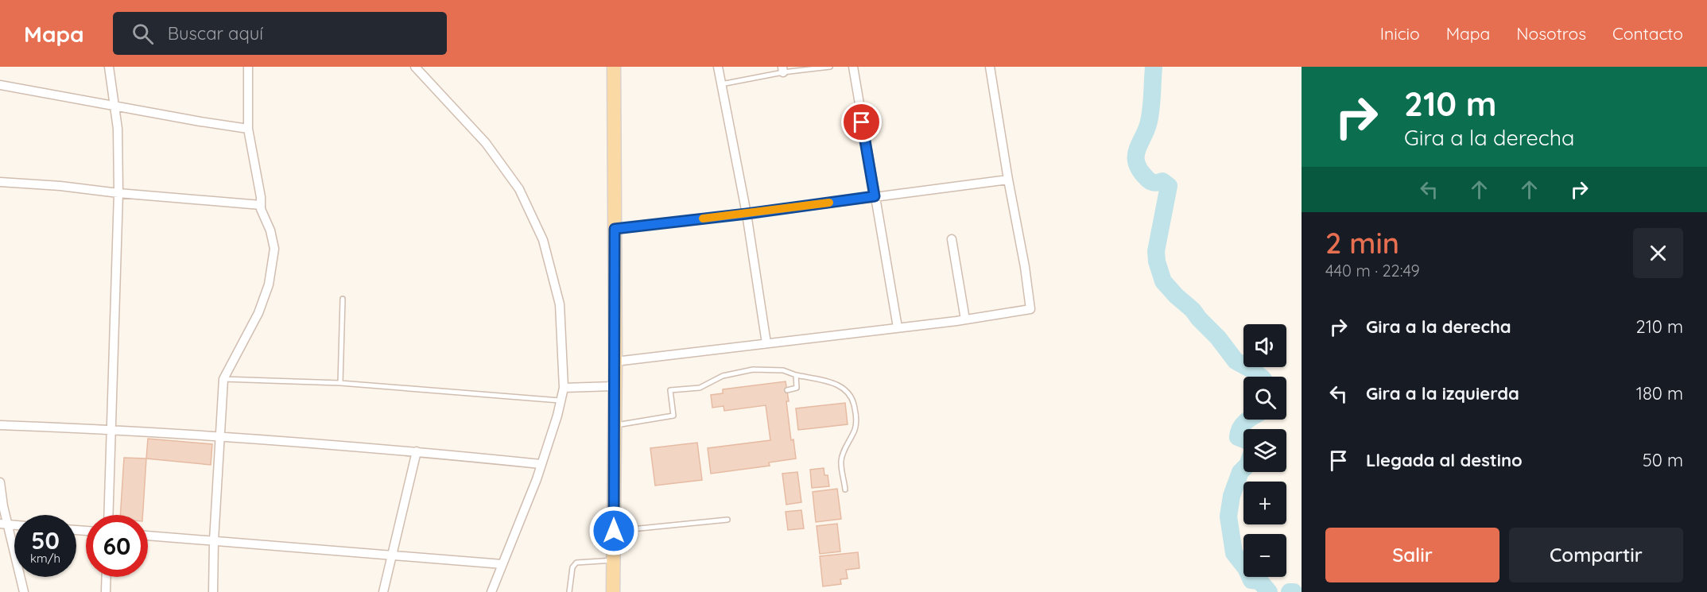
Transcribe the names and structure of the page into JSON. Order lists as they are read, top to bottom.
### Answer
{
  "page": {
    "header": "Mapa",
    "search": "Buscar aquí",
    "nav": [
      "Inicio",
      "Mapa",
      "Nosotros",
      "Contacto"
    ],
    "turn": ["210 m", "Gira a la derecha"],
    "heading": ["2 min", "440 m · 22:49"],
    "list": [
      {
        "name": "Gira a la derecha",
        "value": "210 m"
      },
      {
        "name": "Gira a la izquierda",
        "value": "180 m"
      },
      {
        "name": "Llegada al destino",
        "value": "50 m"
      }
    ],
    "map_buttons": ["+", "−"],
    "speed": "50 km/h",
    "limit": "60",
    "buttons": ["Salir", "Compartir"]
  }
}
